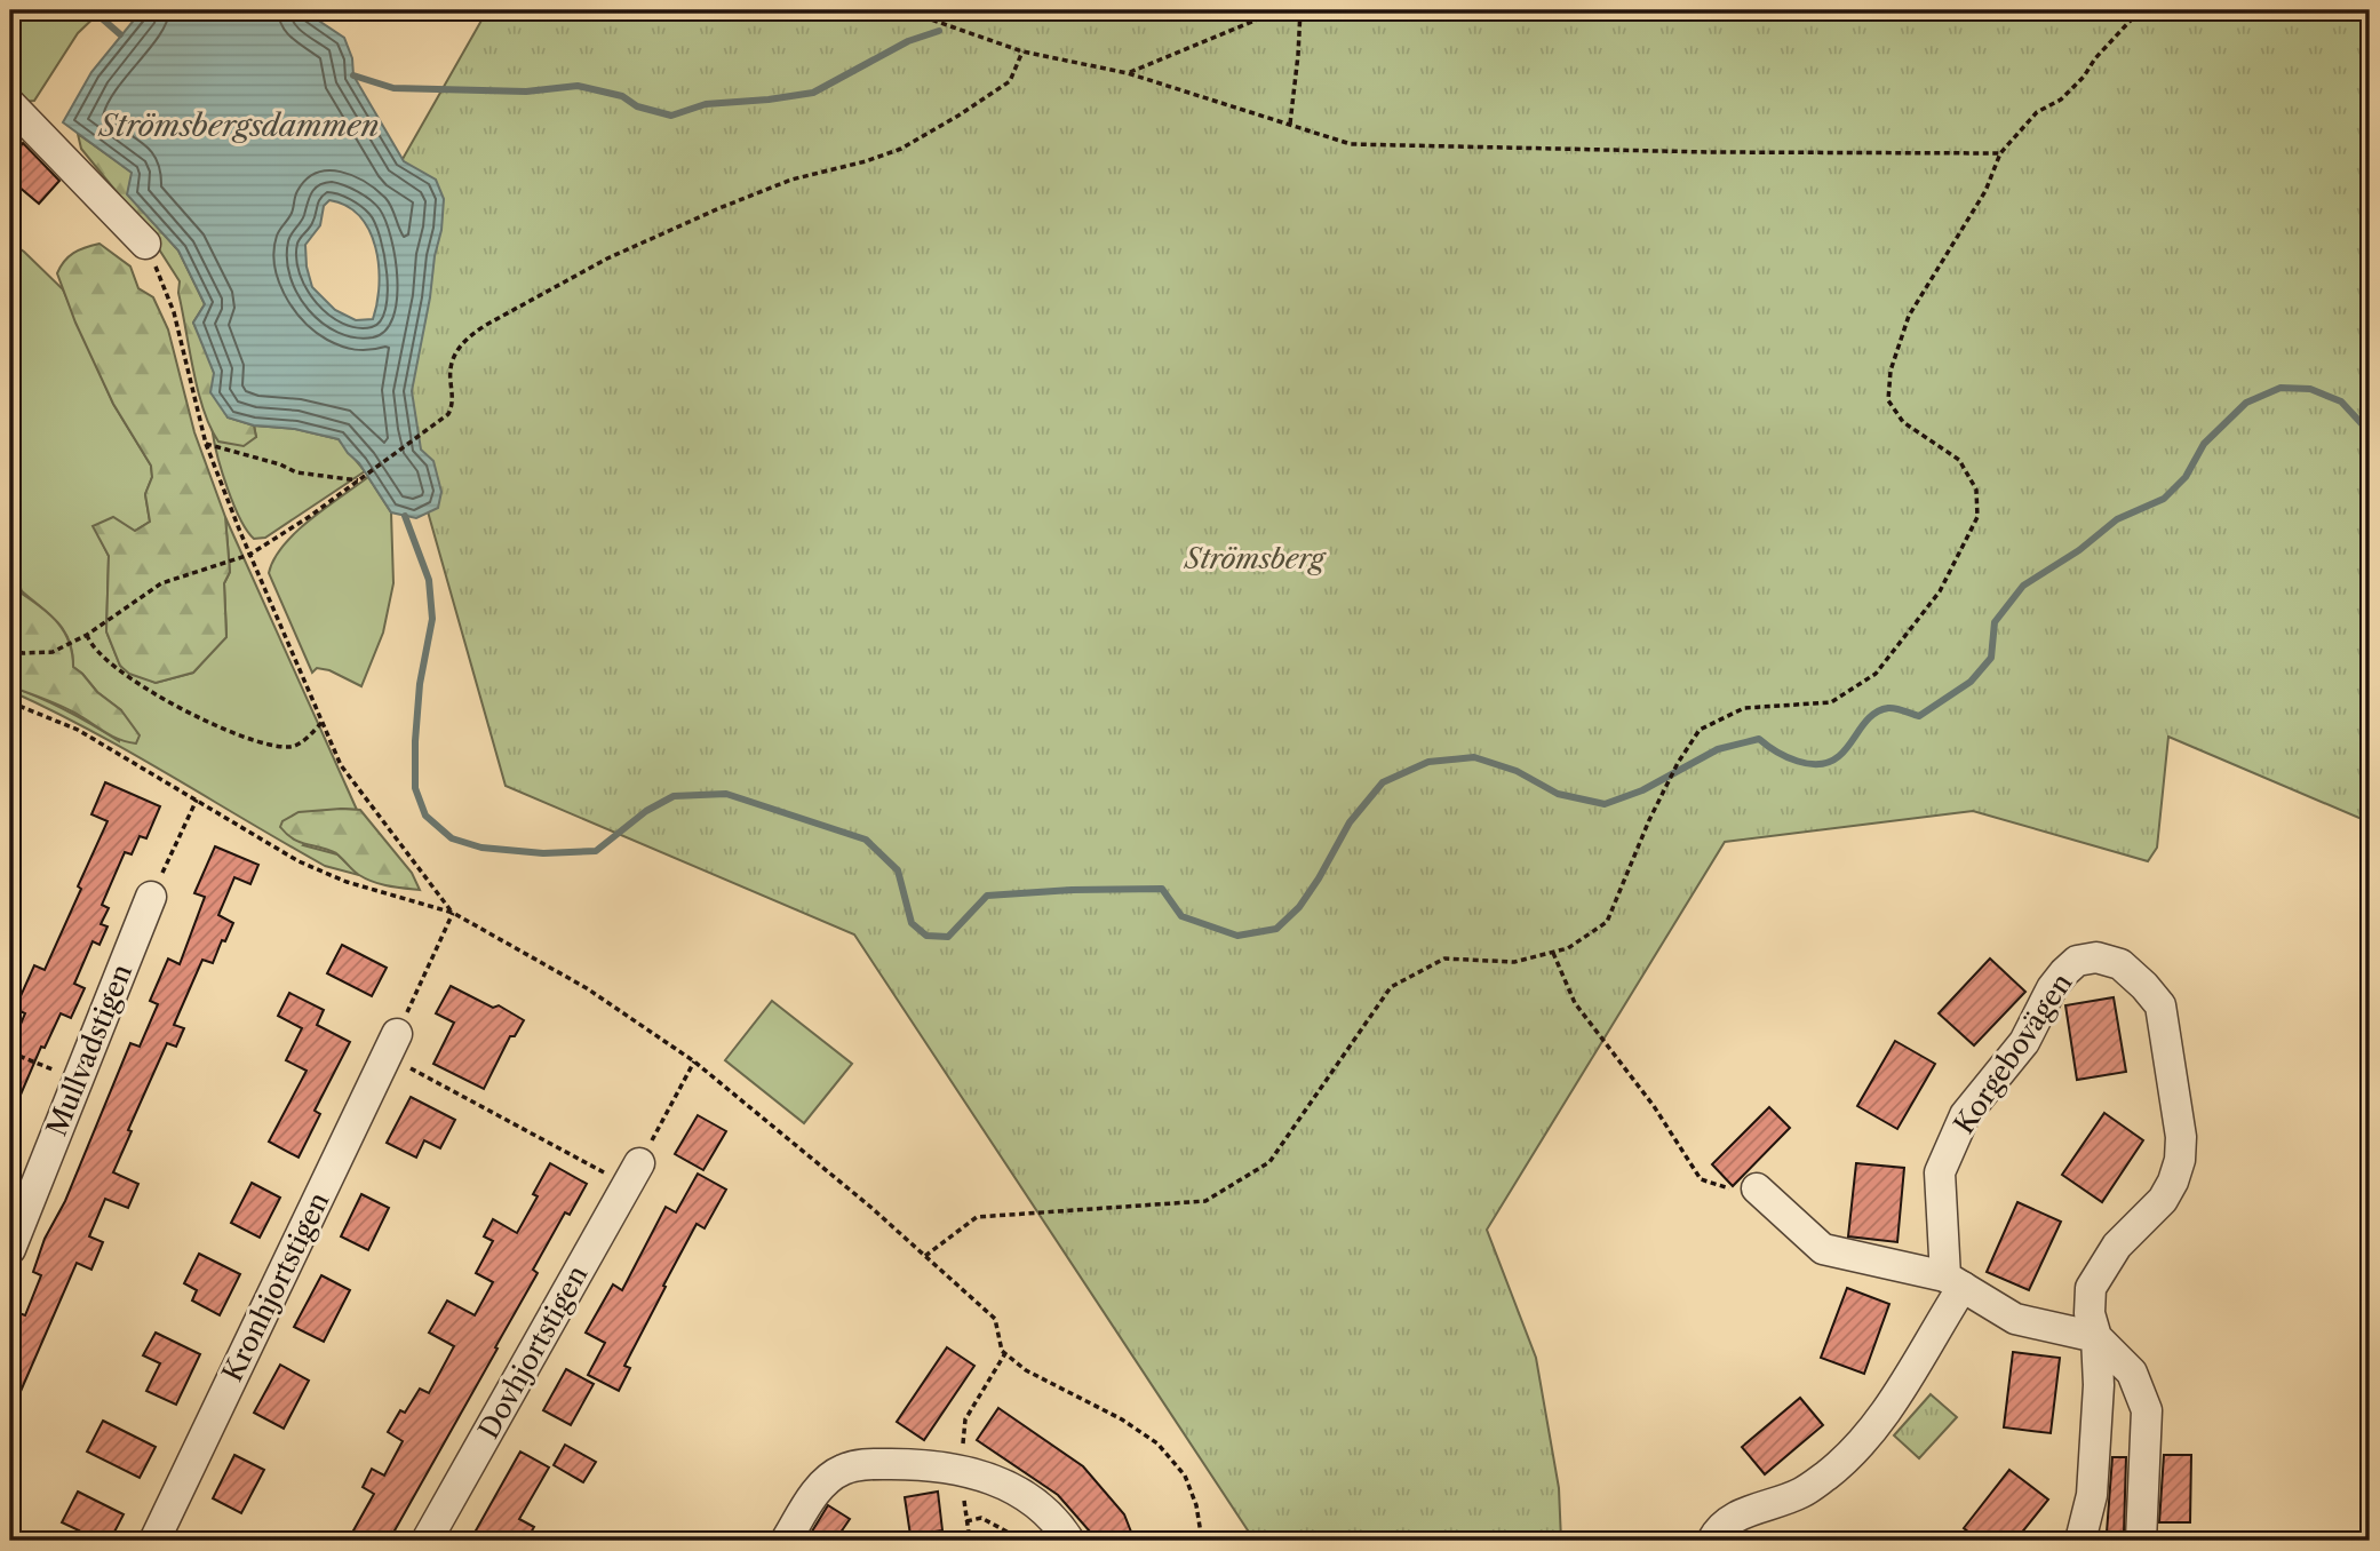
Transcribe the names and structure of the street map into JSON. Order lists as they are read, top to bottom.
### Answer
{
  "streets": {
    "street": [
      "Mullvadstigen",
      "Korgebovägen",
      "Kronhjortstigen",
      "Dovhjortstigen"
    ]
  },
  "water": ["Strömsbergsdammen"],
  "parks": ["Strömsberg"]
}
